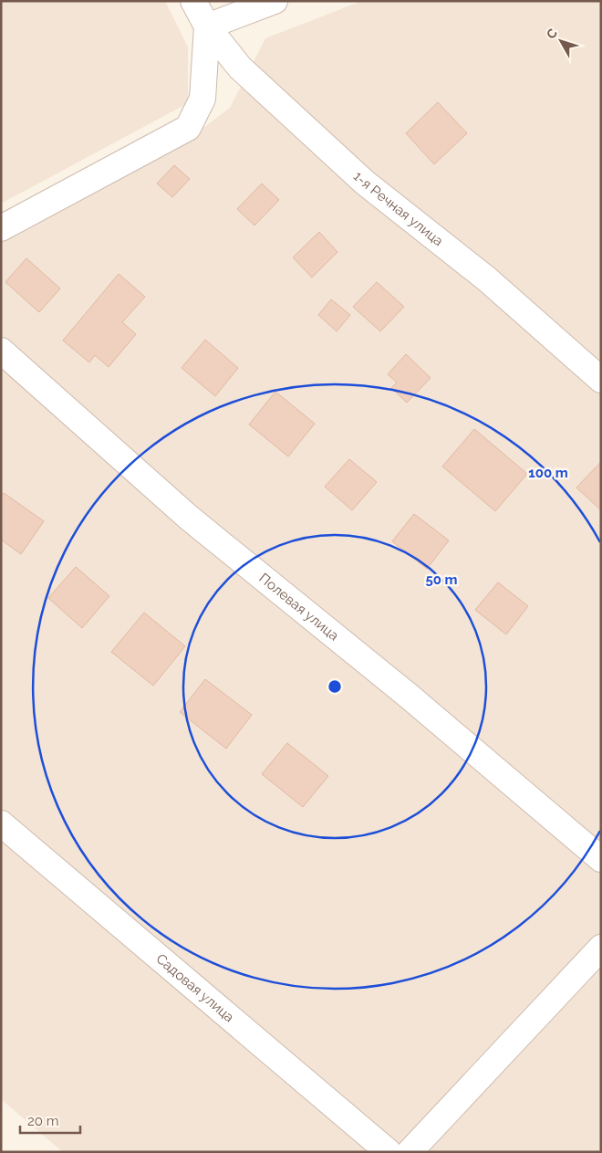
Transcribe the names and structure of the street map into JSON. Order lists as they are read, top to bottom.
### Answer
{
  "streets": {
    "street": ["1-я Речная улица", "Полевая улица", "Садовая улица"]
  },
  "scale_bar": "20 m",
  "north": "top left",
  "rings": ["100 m", "50 m"]
}
